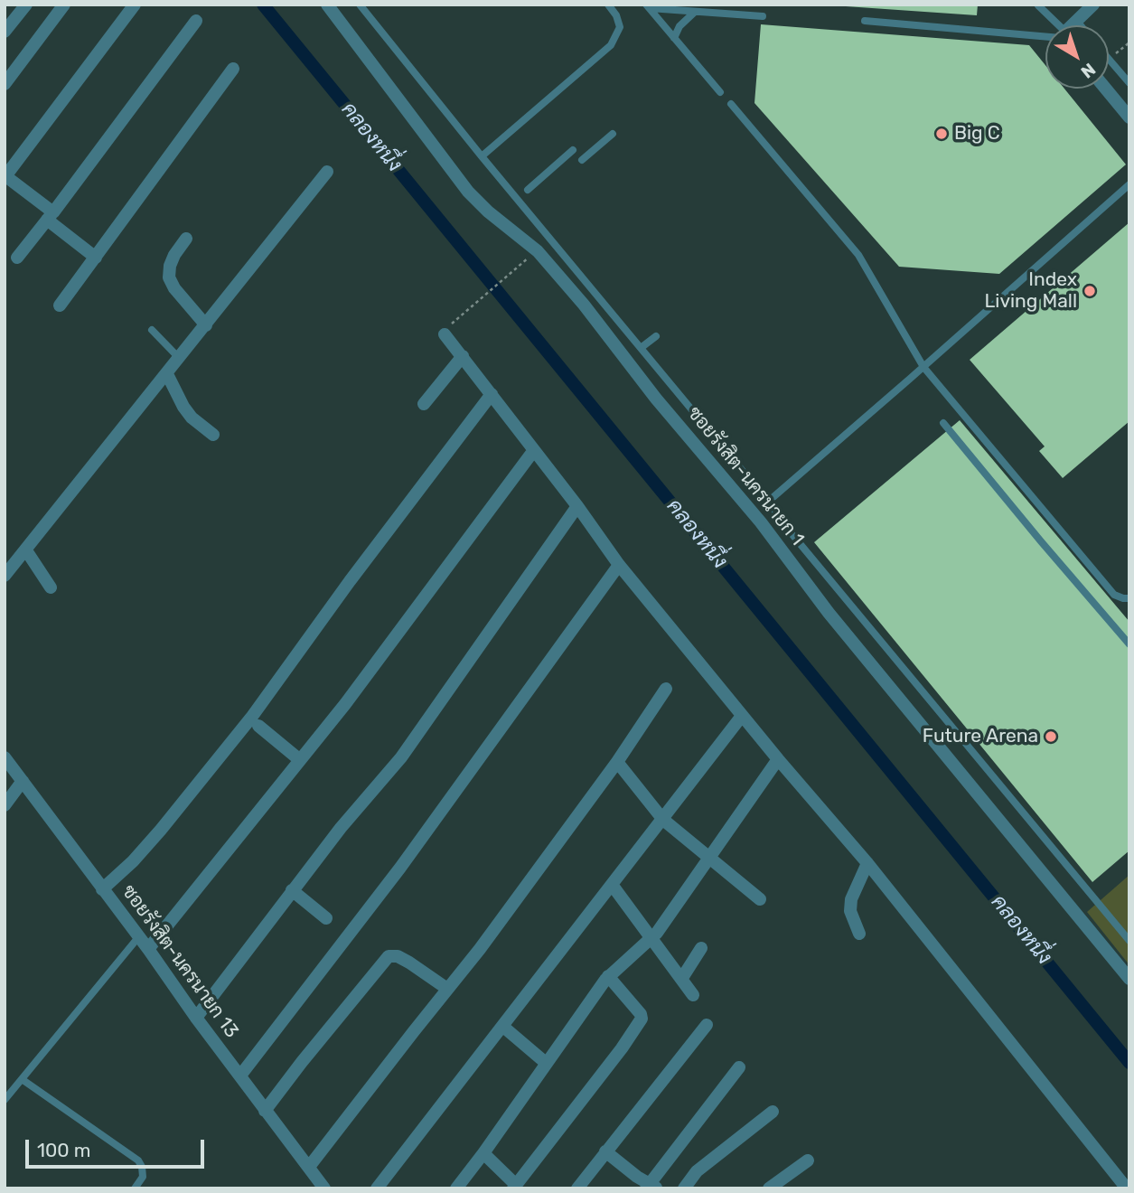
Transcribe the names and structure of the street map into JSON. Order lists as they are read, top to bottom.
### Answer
{
  "streets": {
    "street": ["ซอยรังสิต-นครนายก 1", "ซอยรังสิต-นครนายก 13"]
  },
  "water": ["คลองหนึ่ง"],
  "places": ["Big C", "Index Living Mall", "Future Arena"],
  "scale_bar": "100 m",
  "north": "bottom right"
}
